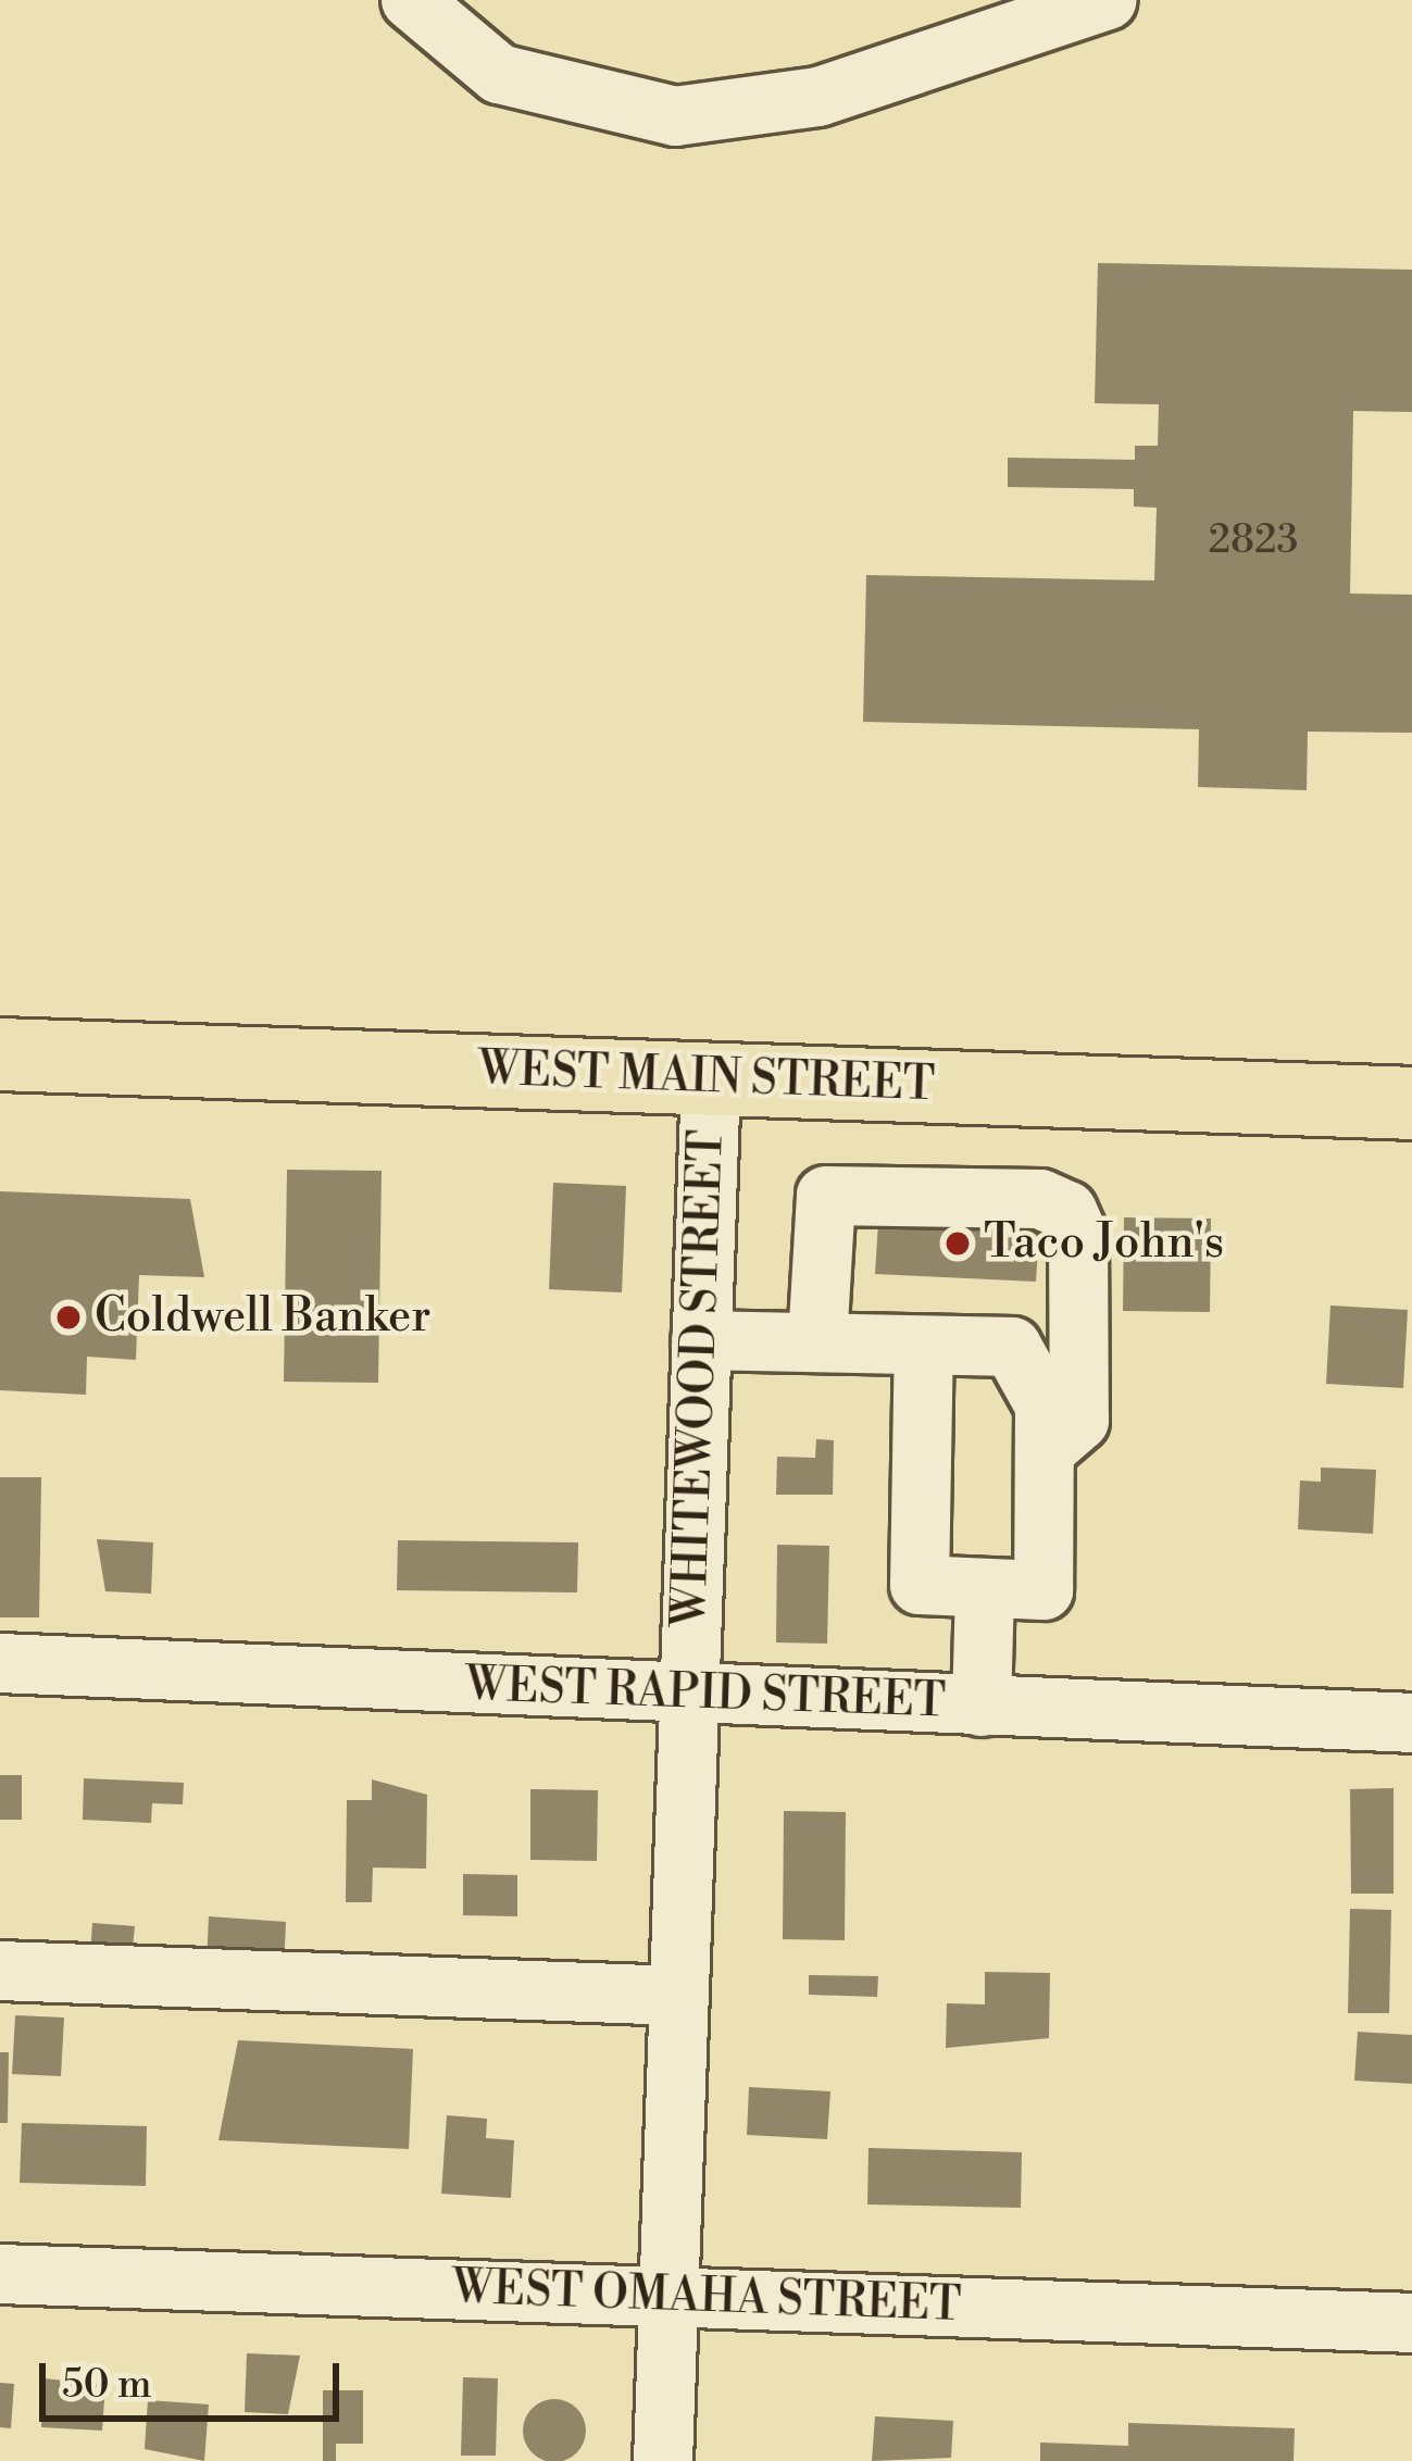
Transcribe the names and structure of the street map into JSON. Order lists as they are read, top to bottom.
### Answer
{
  "streets": {
    "main road": ["WEST MAIN STREET"],
    "street": ["WHITEWOOD STREET", "WEST RAPID STREET", "WEST OMAHA STREET"]
  },
  "crossings": [
    ["WEST MAIN STREET", "WHITEWOOD STREET"],
    ["WHITEWOOD STREET", "WEST RAPID STREET"],
    ["WHITEWOOD STREET", "WEST OMAHA STREET"]
  ],
  "places": ["Taco John's", "Coldwell Banker"],
  "house_numbers": ["2823"],
  "scale_bar": "50 m"
}
